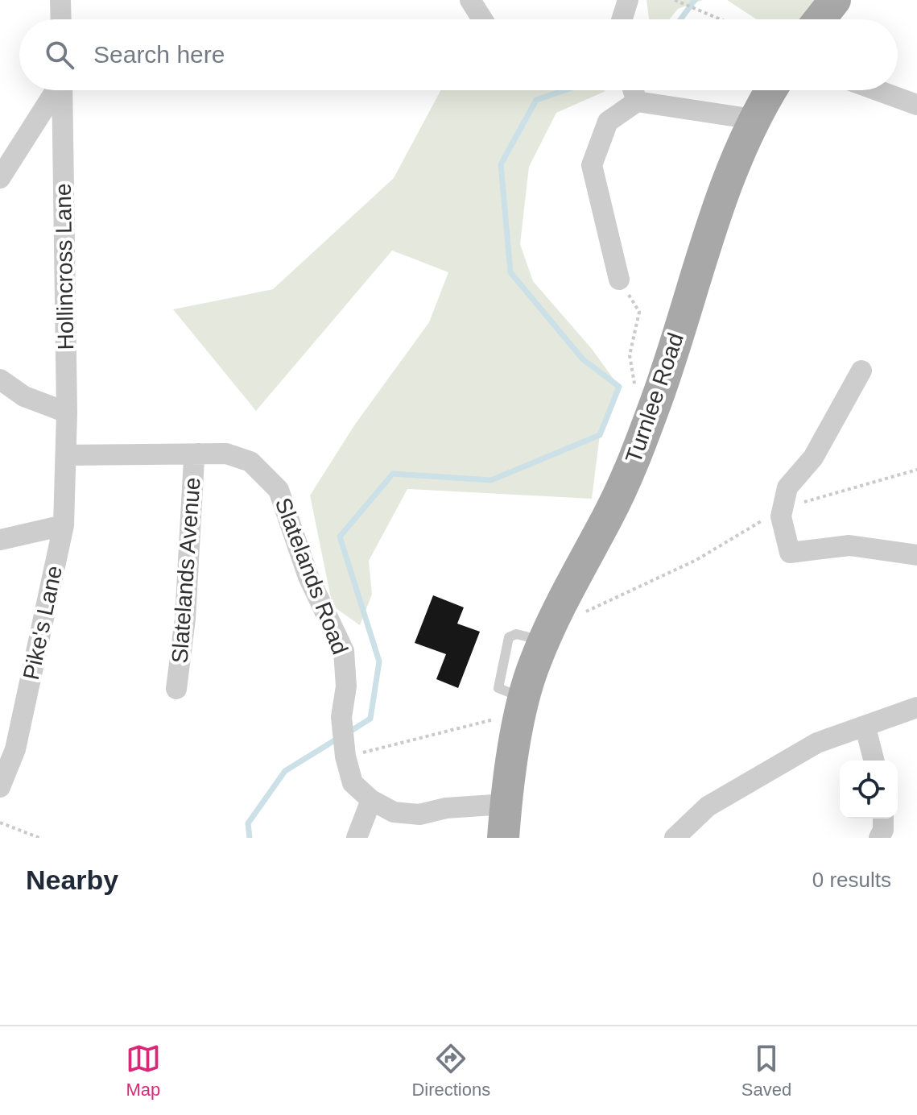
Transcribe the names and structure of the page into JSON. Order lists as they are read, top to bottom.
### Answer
{
  "streets": {
    "main road": ["Turnlee Road"],
    "street": [
      "Hollincross Lane",
      "Slatelands Avenue",
      "Slatelands Road",
      "Pike's Lane"
    ]
  },
  "crossings": [
    ["Hollincross Lane", "Slatelands Road"],
    ["Hollincross Lane", "Pike's Lane"],
    ["Slatelands Avenue", "Slatelands Road"],
    ["Slatelands Road", "Pike's Lane"]
  ],
  "page": {
    "search": "Search here",
    "heading": ["Nearby", "0 results"],
    "nav": ["Map", "Directions", "Saved"]
  }
}
